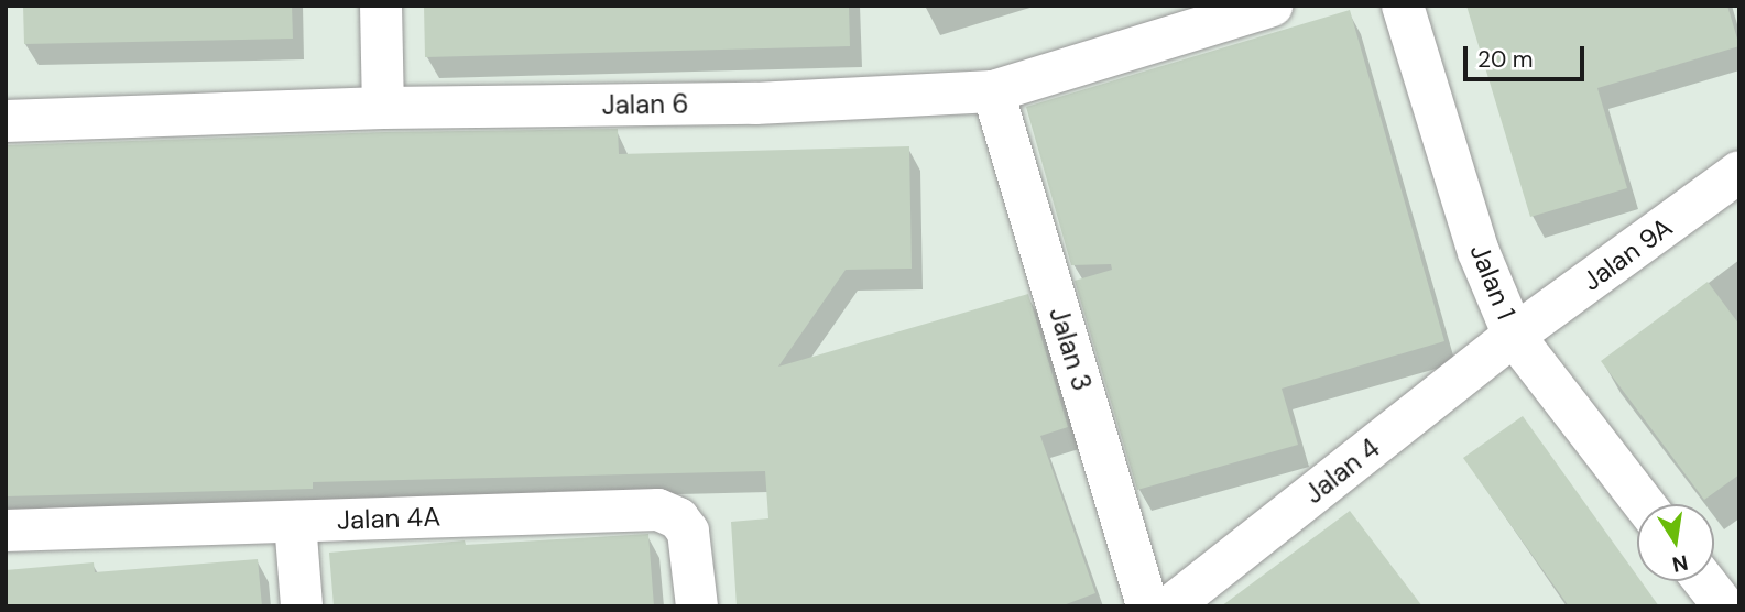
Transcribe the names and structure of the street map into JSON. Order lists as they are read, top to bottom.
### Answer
{
  "streets": {
    "street": [
      "Jalan 6",
      "Jalan 9A",
      "Jalan 1",
      "Jalan 3",
      "Jalan 4",
      "Jalan 4A"
    ]
  },
  "crossings": [
    ["Jalan 6", "Jalan 3"],
    ["Jalan 9A", "Jalan 1"],
    ["Jalan 9A", "Jalan 4"],
    ["Jalan 1", "Jalan 4"]
  ],
  "scale_bar": "20 m",
  "north": "bottom"
}
